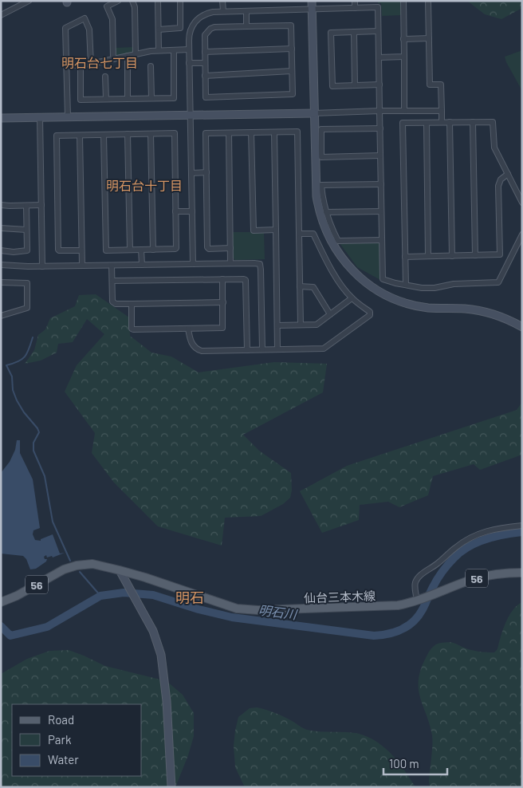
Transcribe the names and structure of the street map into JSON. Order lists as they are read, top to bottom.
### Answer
{
  "streets": {
    "main road": ["56", "仙台三本木線"]
  },
  "districts": ["明石台七丁目", "明石台十丁目", "明石"],
  "water": ["明石川"],
  "legend": ["Road", "Park", "Water"],
  "scale_bar": "100 m"
}
